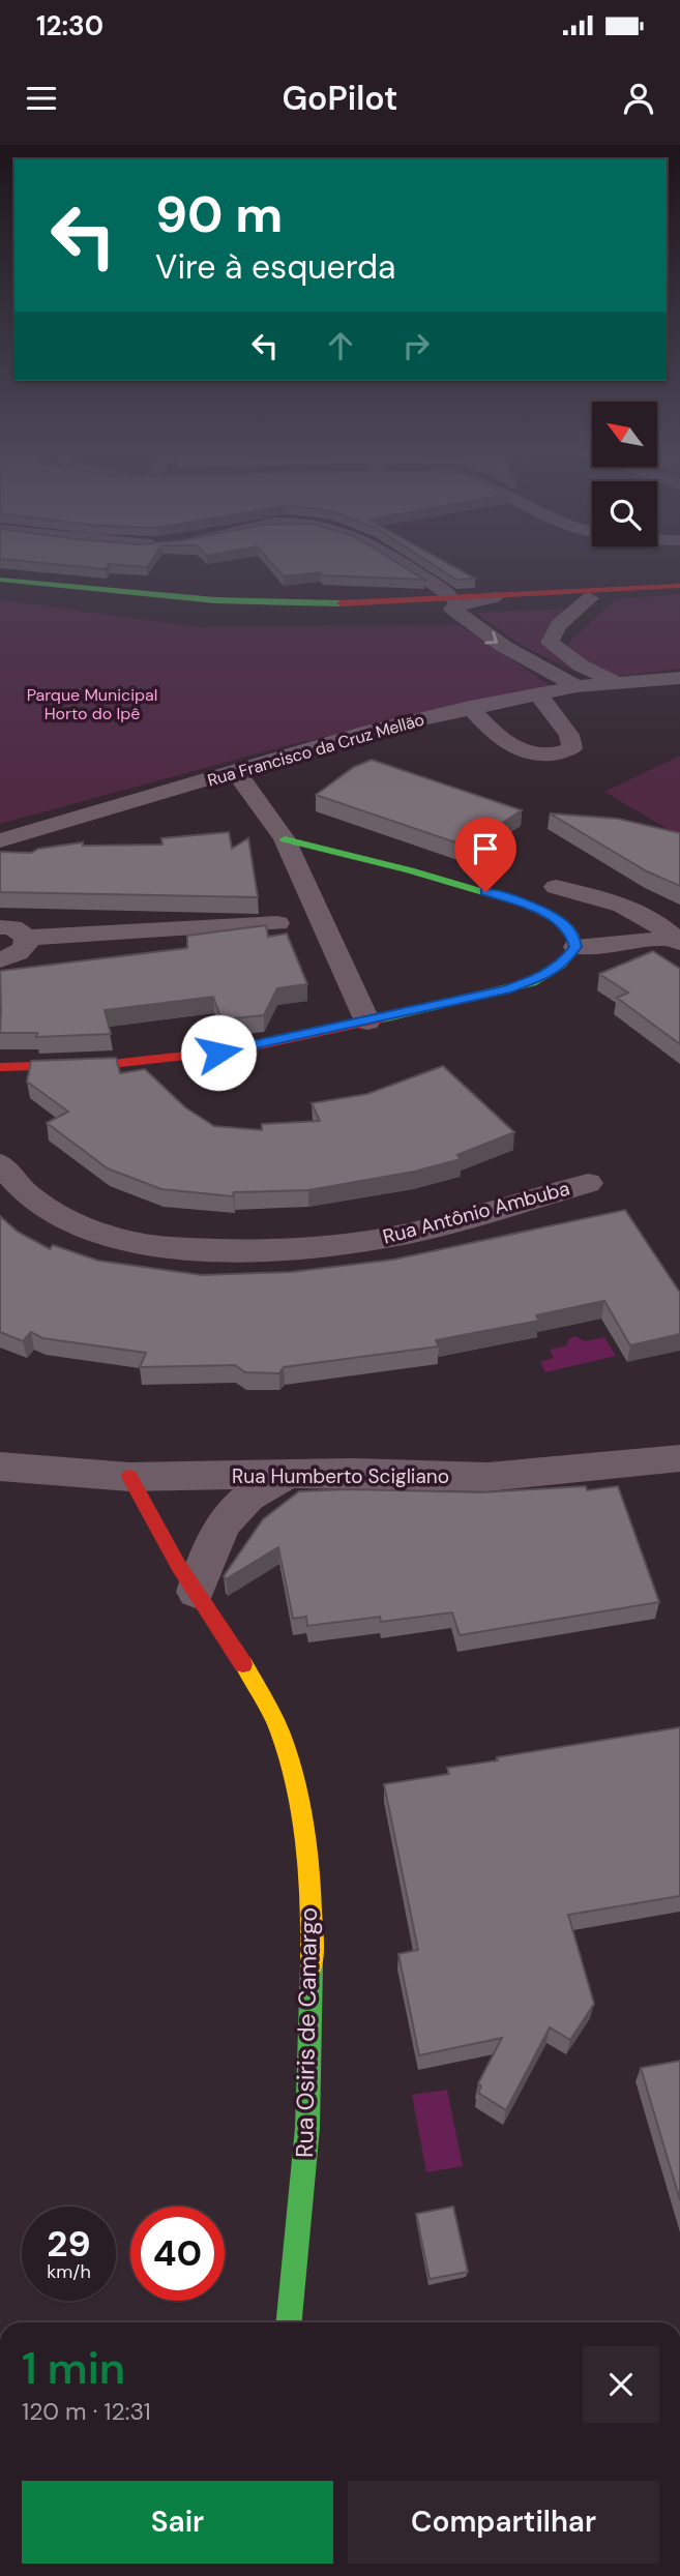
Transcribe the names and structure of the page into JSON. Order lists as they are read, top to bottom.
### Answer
{
  "streets": {
    "street": [
      "Rua Francisco da Cruz Mellão",
      "Rua Antônio Ambuba",
      "Rua Humberto Scigliano",
      "Rua Osiris de Camargo"
    ]
  },
  "crossings": [
    ["Rua Humberto Scigliano", "Rua Osiris de Camargo"]
  ],
  "parks": ["Parque Municipal Horto do Ipê"],
  "north": "top left",
  "page": {
    "status": "12:30",
    "header": "GoPilot",
    "turn": ["90 m", "Vire à esquerda"],
    "speed": "29 km/h",
    "limit": "40",
    "heading": ["1 min", "120 m · 12:31"],
    "buttons": ["Sair", "Compartilhar"]
  }
}
